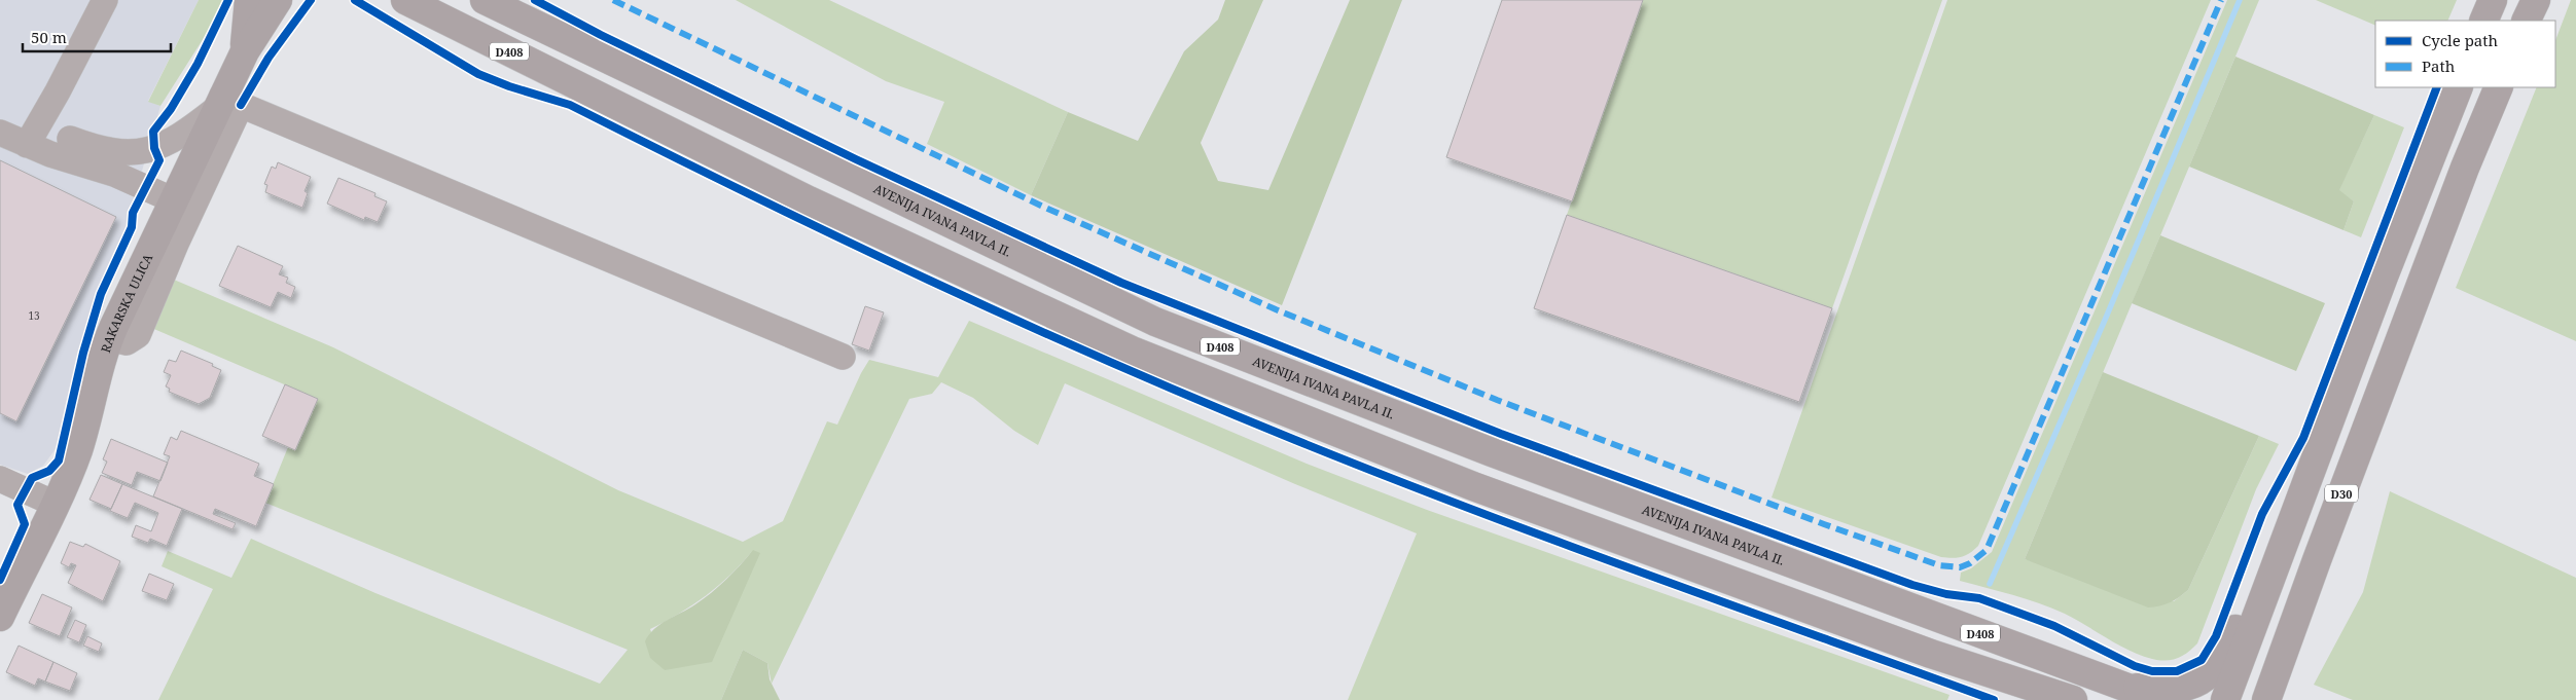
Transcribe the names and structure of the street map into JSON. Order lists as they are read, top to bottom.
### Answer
{
  "streets": {
    "main road": [
      "D408",
      "AVENIJA IVANA PAVLA II.",
      "RAKARSKA ULICA",
      "D30"
    ]
  },
  "house_numbers": ["13"],
  "legend": ["Cycle path", "Path"],
  "scale_bar": "50 m"
}
